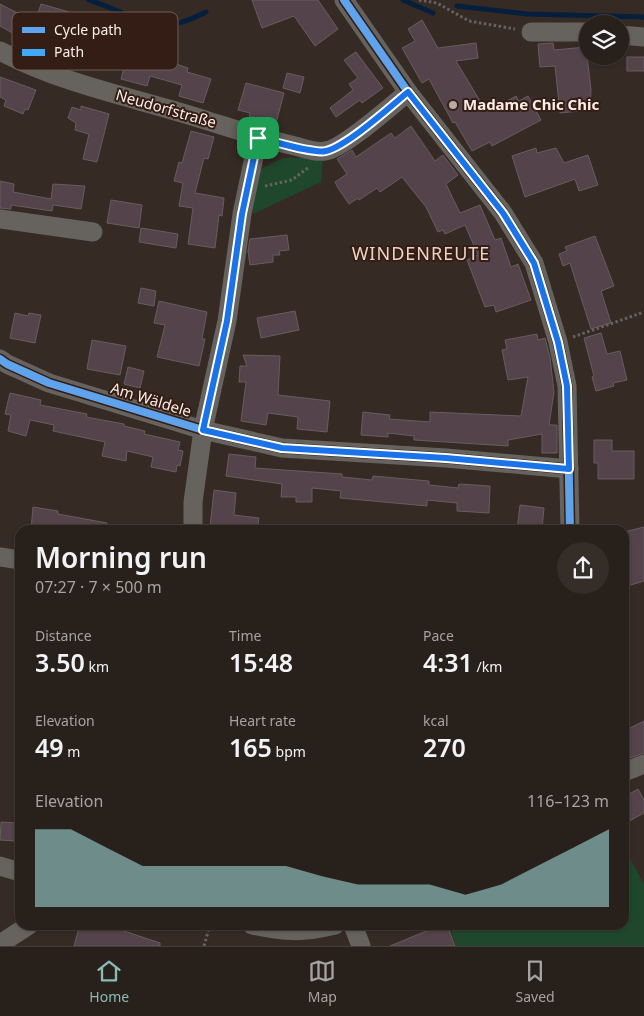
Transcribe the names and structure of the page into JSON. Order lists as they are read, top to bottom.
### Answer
{
  "streets": {
    "street": ["Neudorfstraße", "Am Wäldele"]
  },
  "districts": ["WINDENREUTE"],
  "places": ["Madame Chic Chic"],
  "legend": ["Cycle path", "Path"],
  "page": {
    "heading": ["Morning run", "07:27 · 7 × 500 m"],
    "stats": [
      ["Distance", "3.50 km"],
      ["Time", "15:48"],
      ["Pace", "4:31 /km"],
      ["Elevation", "49 m"],
      ["Heart rate", "165 bpm"],
      ["kcal", "270"]
    ],
    "chart": ["Elevation", "116–123 m"],
    "tabs": ["Home", "Map", "Saved"]
  }
}
